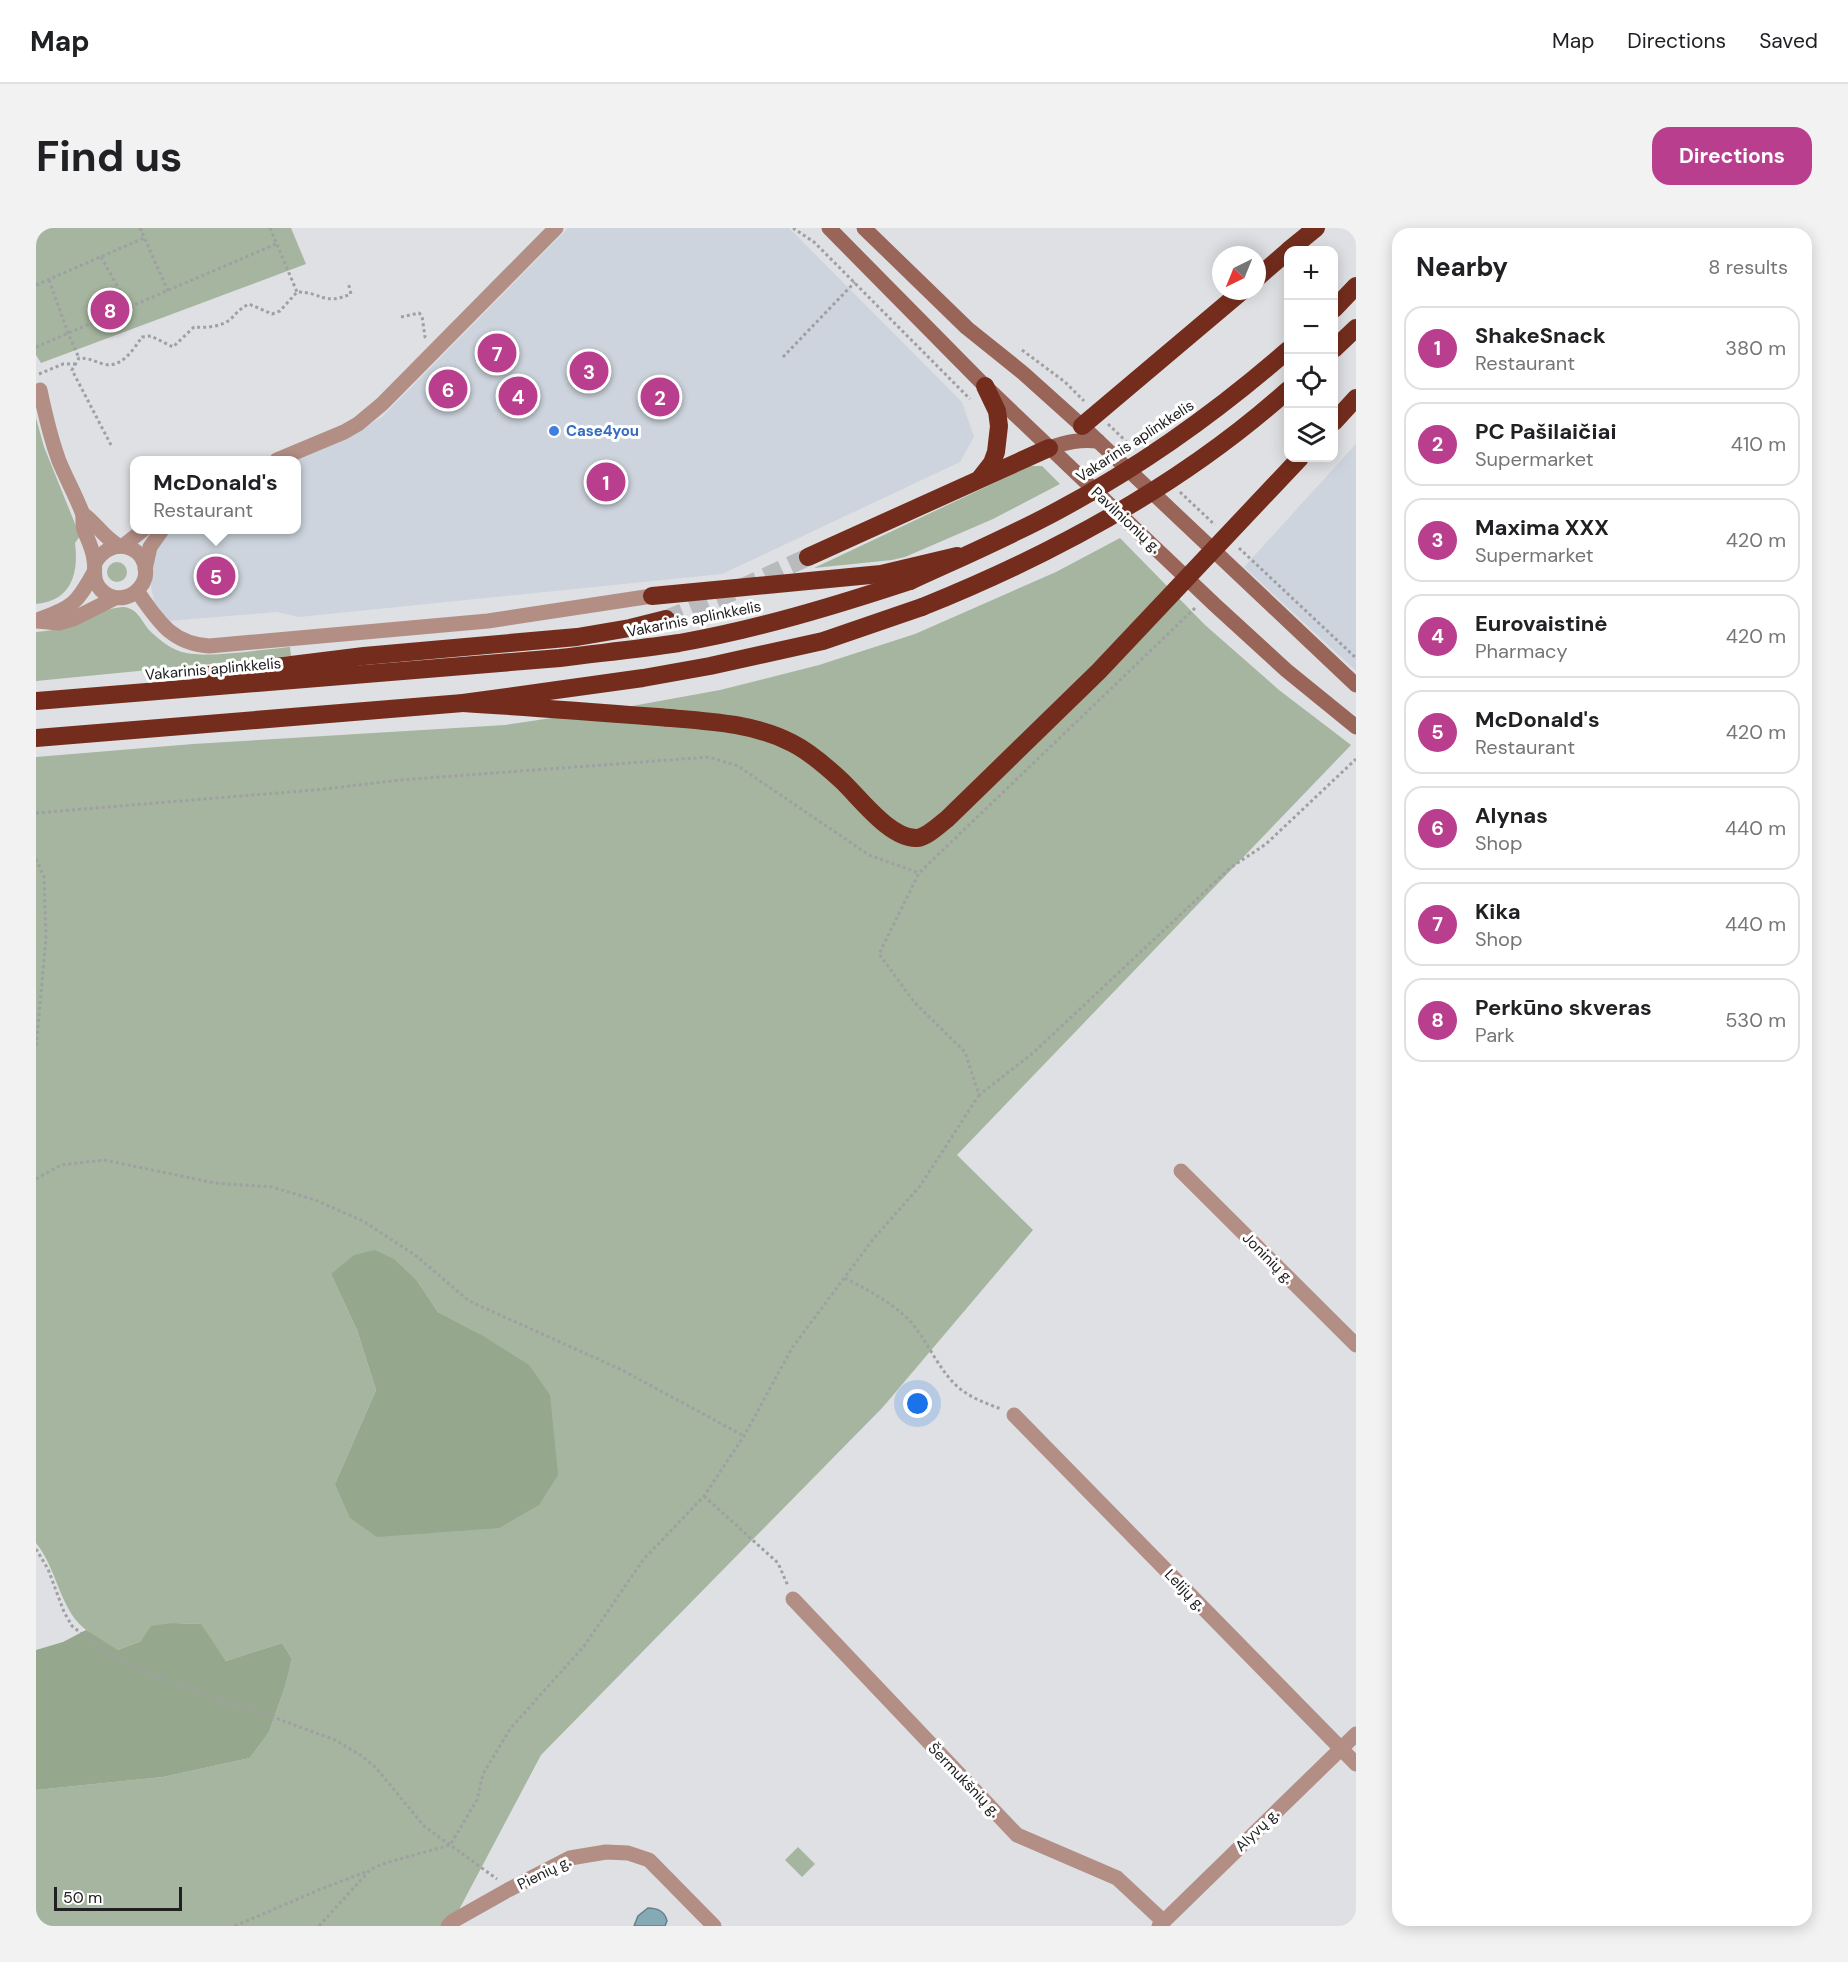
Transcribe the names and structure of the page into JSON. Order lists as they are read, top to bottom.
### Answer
{
  "streets": {
    "highway": ["Vakarinis aplinkkelis"],
    "street": [
      "Pavilnionių g.",
      "Joninių g.",
      "Lelijų g.",
      "Šermukšnių g.",
      "Alyvų g.",
      "Pienių g."
    ]
  },
  "crossings": [
    ["Lelijų g.", "Alyvų g."],
    ["Šermukšnių g.", "Alyvų g."]
  ],
  "places": ["Case4you"],
  "scale_bar": "50 m",
  "north": "bottom left",
  "page": {
    "header": "Map",
    "nav": ["Map", "Directions", "Saved"],
    "buttons": "Directions",
    "title": "Find us",
    "heading": ["Nearby", "8 results"],
    "map_buttons": ["+", "−"],
    "pins": [
      "8",
      "7",
      "3",
      "6",
      "4",
      "2",
      "1",
      "5"
    ],
    "list": [
      {
        "mark": "1",
        "name": "ShakeSnack",
        "note": "Restaurant",
        "value": "380 m"
      },
      {
        "mark": "2",
        "name": "PC Pašilaičiai",
        "note": "Supermarket",
        "value": "410 m"
      },
      {
        "mark": "3",
        "name": "Maxima XXX",
        "note": "Supermarket",
        "value": "420 m"
      },
      {
        "mark": "4",
        "name": "Eurovaistinė",
        "note": "Pharmacy",
        "value": "420 m"
      },
      {
        "mark": "5",
        "name": "McDonald's",
        "note": "Restaurant",
        "value": "420 m"
      },
      {
        "mark": "6",
        "name": "Alynas",
        "note": "Shop",
        "value": "440 m"
      },
      {
        "mark": "7",
        "name": "Kika",
        "note": "Shop",
        "value": "440 m"
      },
      {
        "mark": "8",
        "name": "Perkūno skveras",
        "note": "Park",
        "value": "530 m"
      }
    ],
    "popup": ["McDonald's", "Restaurant"],
    "scale": "50 m"
  }
}
